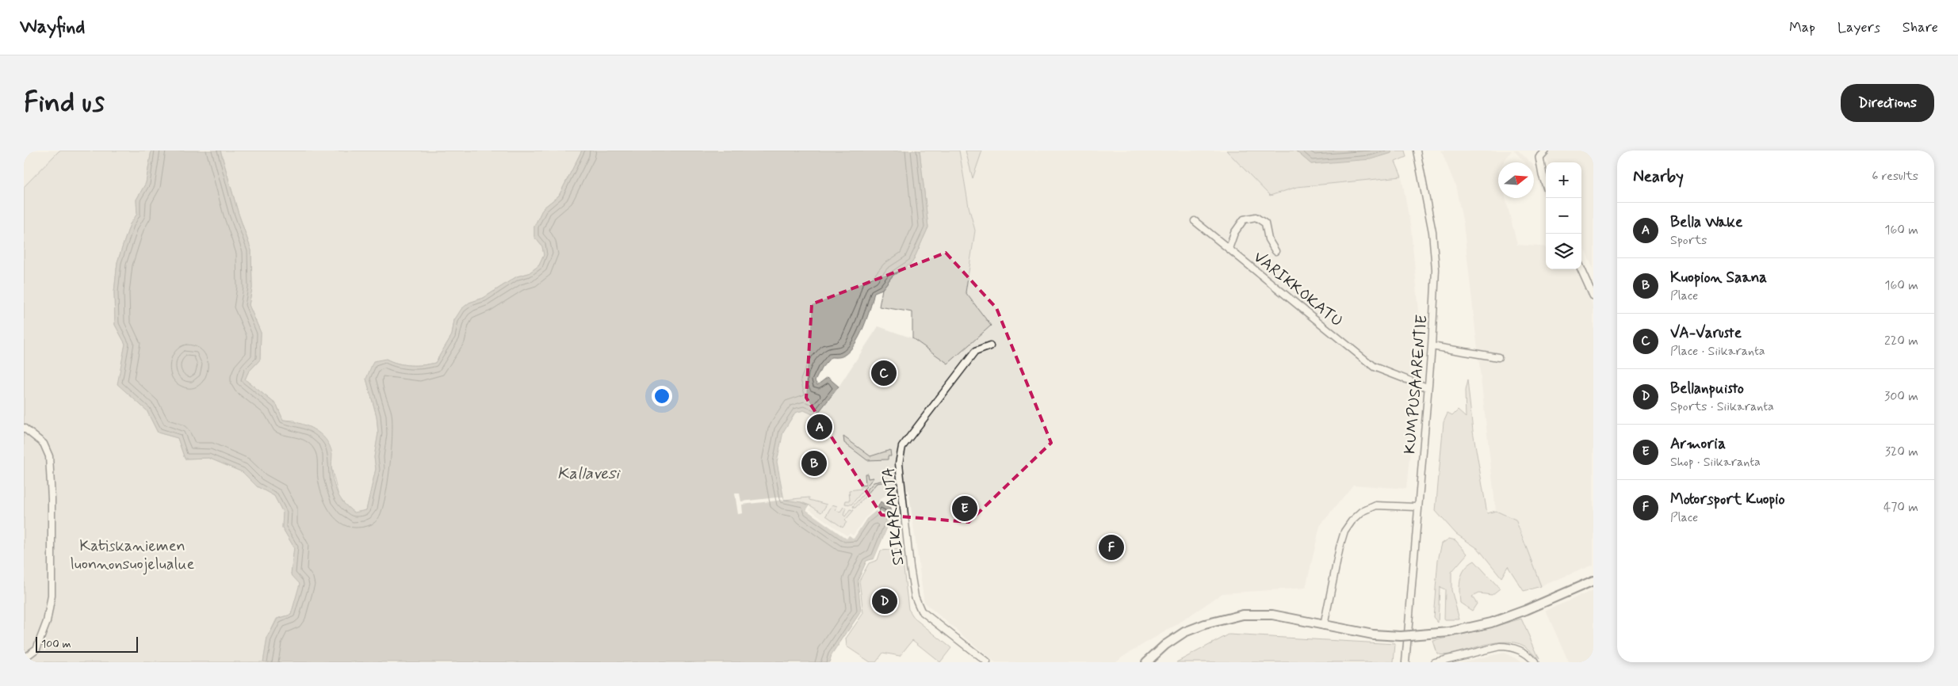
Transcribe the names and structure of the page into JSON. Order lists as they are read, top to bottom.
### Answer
{
  "streets": {
    "street": ["VARIKKOKATU", "KUMPUSAARENTIE", "SIIKARANTA"]
  },
  "crossings": [
    ["VARIKKOKATU", "KUMPUSAARENTIE"]
  ],
  "water": ["Kallavesi"],
  "parks": ["Katiskaniemen luonnonsuojelualue"],
  "scale_bar": "100 m",
  "north": "right",
  "page": {
    "header": "Wayfind",
    "nav": ["Map", "Layers", "Share"],
    "buttons": "Directions",
    "title": "Find us",
    "heading": ["Nearby", "6 results"],
    "map_buttons": ["+", "−"],
    "list": [
      {
        "mark": "A",
        "name": "Bella Wake",
        "note": "Sports",
        "value": "160 m"
      },
      {
        "mark": "B",
        "name": "Kuopion Saana",
        "note": "Place",
        "value": "160 m"
      },
      {
        "mark": "C",
        "name": "VA-Varuste",
        "note": "Place · Siikaranta",
        "value": "220 m"
      },
      {
        "mark": "D",
        "name": "Bellanpuisto",
        "note": "Sports · Siikaranta",
        "value": "300 m"
      },
      {
        "mark": "E",
        "name": "Armoria",
        "note": "Shop · Siikaranta",
        "value": "320 m"
      },
      {
        "mark": "F",
        "name": "Motorsport Kuopio",
        "note": "Place",
        "value": "470 m"
      }
    ],
    "pins": [
      "C",
      "A",
      "B",
      "E",
      "F",
      "D"
    ],
    "scale": "100 m"
  }
}
